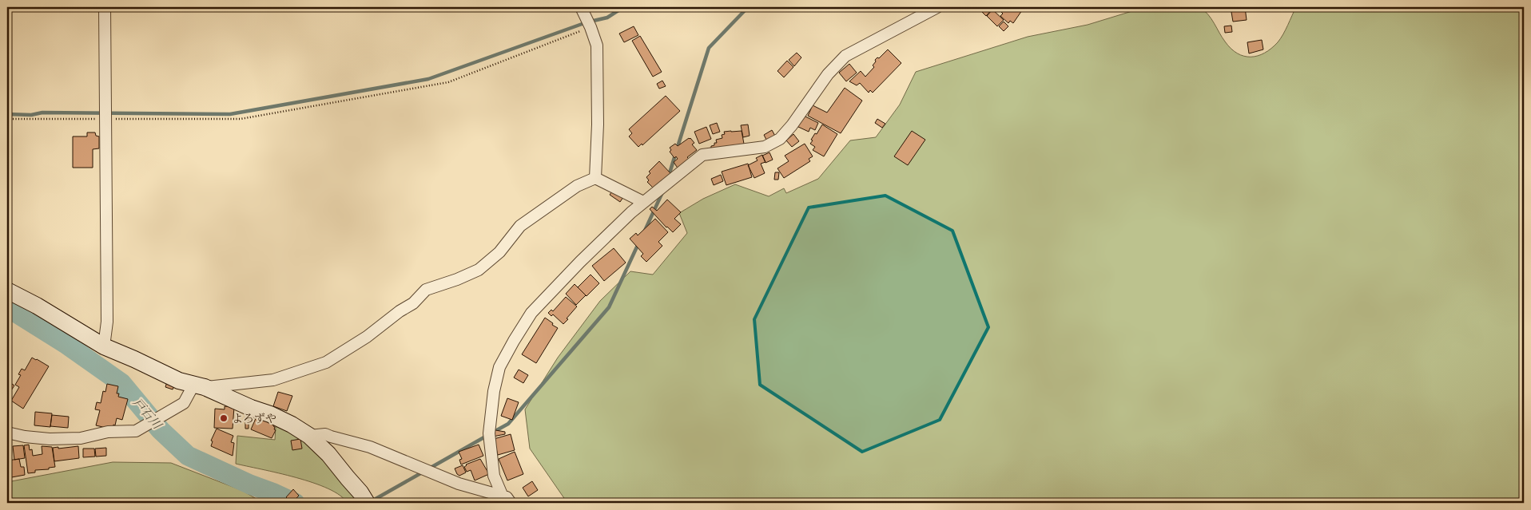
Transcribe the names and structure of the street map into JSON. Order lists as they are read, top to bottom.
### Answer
{
  "water": ["戸石川"],
  "places": ["よろずや"]
}
